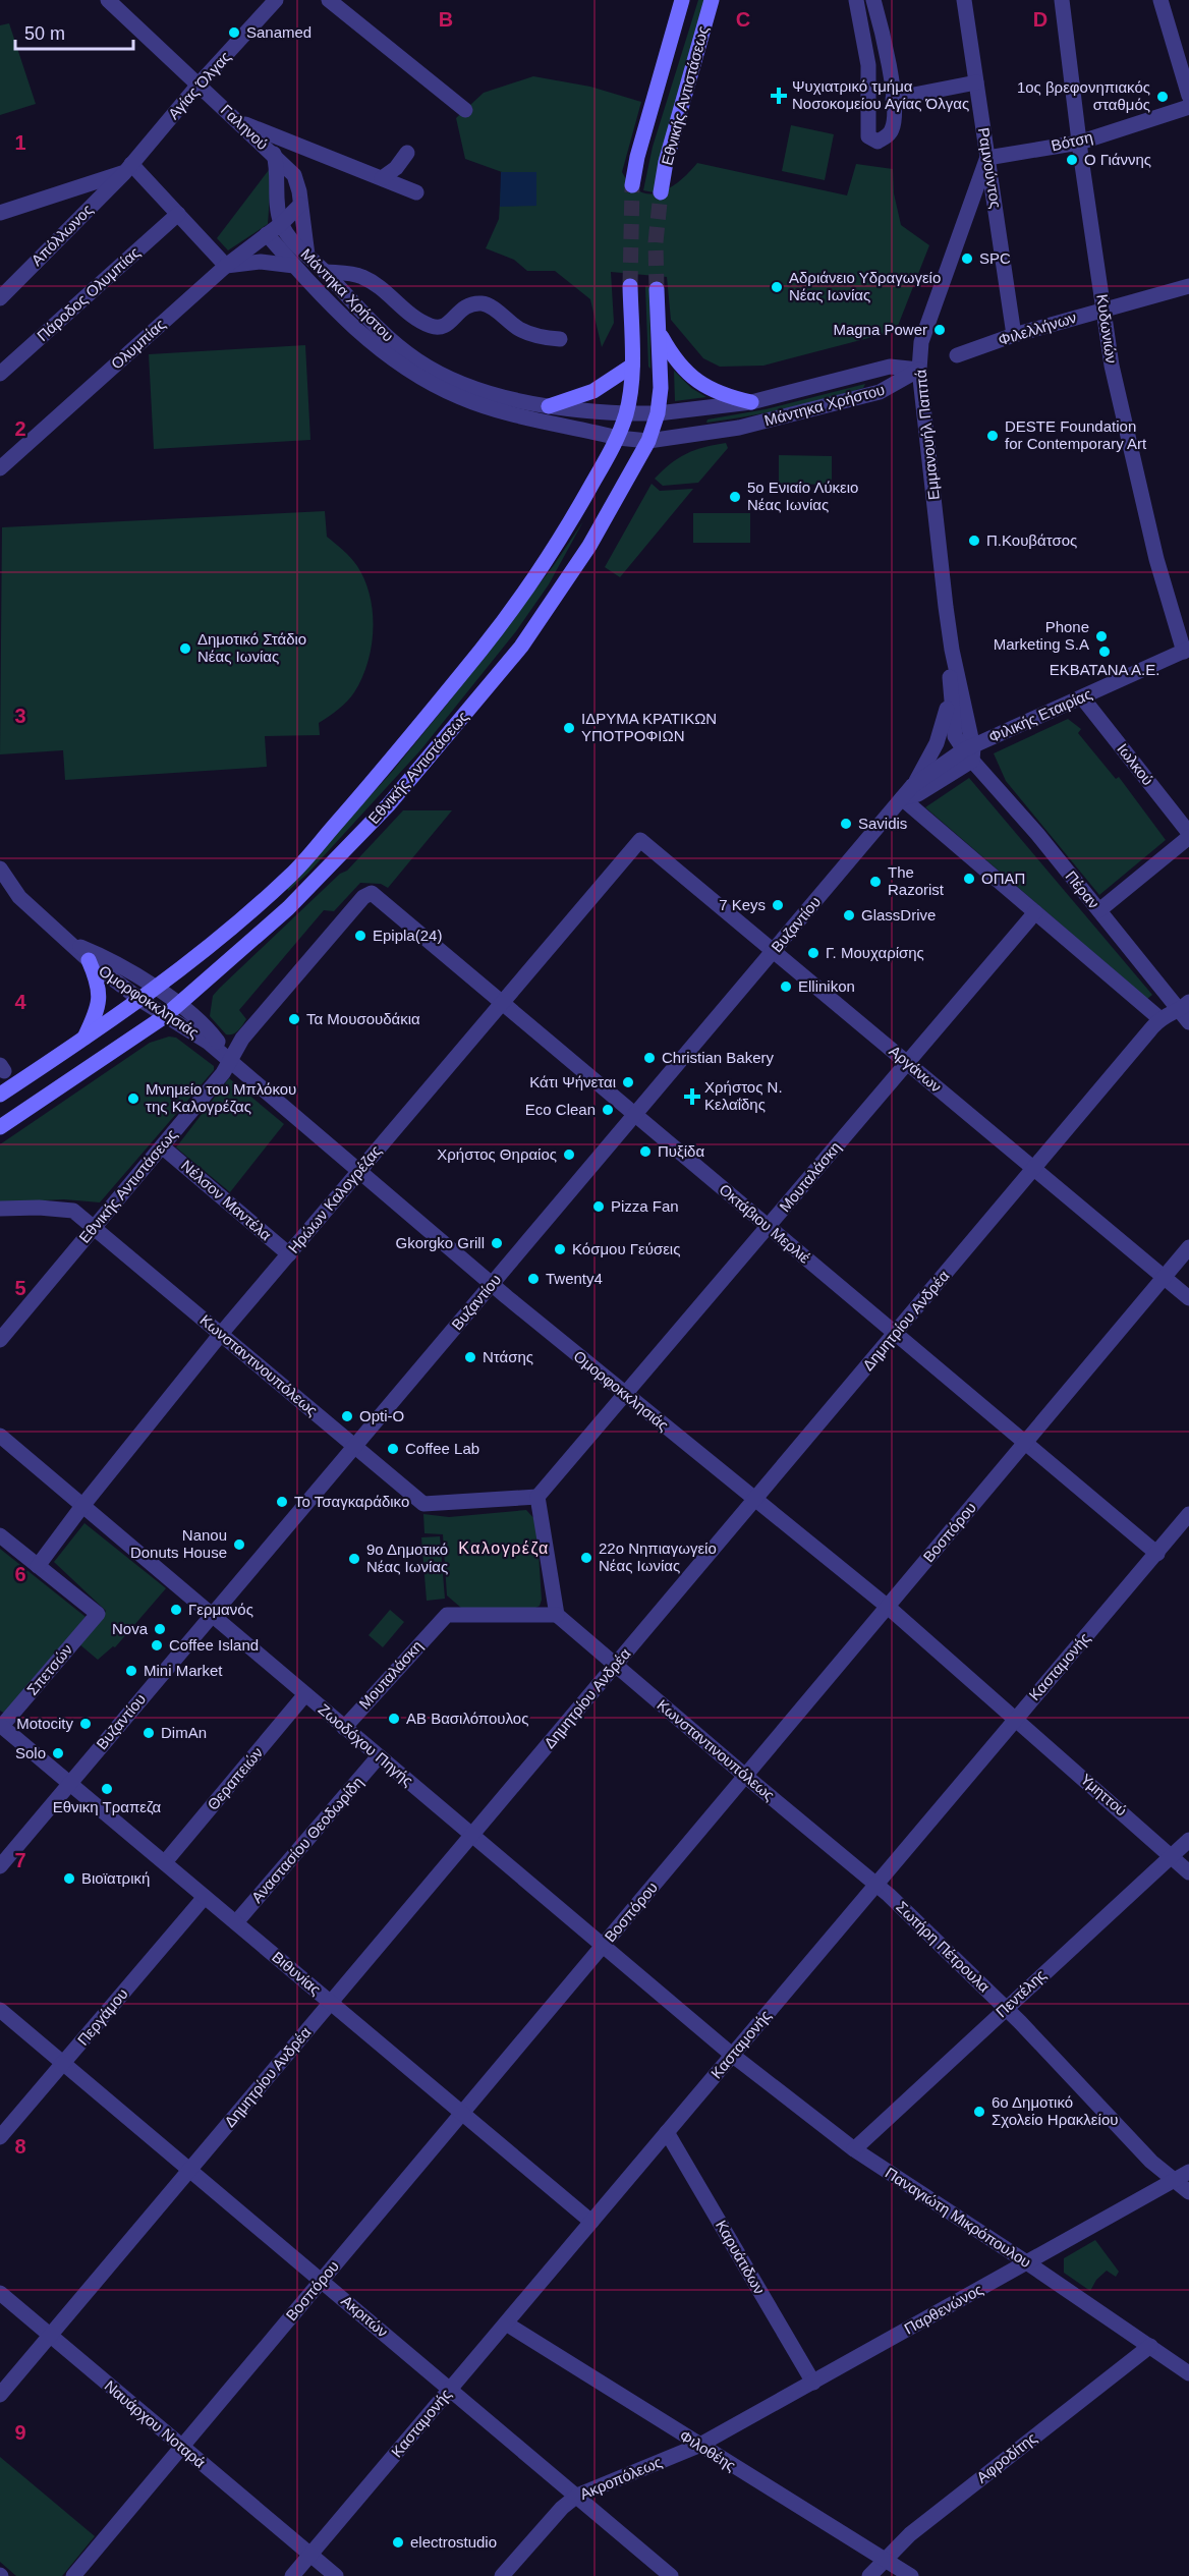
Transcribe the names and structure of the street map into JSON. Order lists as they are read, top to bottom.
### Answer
{
  "streets": {
    "main road": ["Εθνικής Αντιστάσεως"],
    "street": [
      "Αγίας Όλγας",
      "Γαληνού",
      "Βότση",
      "Ραμνούντος",
      "Απόλλωνος",
      "Πάροδος Ολυμπίας",
      "Μάντηκα Χρήστου",
      "Φιλελλήνων",
      "Κυδωνιών",
      "Ολυμπίας",
      "Εμμανουήλ Παππά",
      "Φιλικής Εταιρίας",
      "Ιωλκού",
      "Πέραν",
      "Βυζαντίου",
      "Ομορφοκκλησιάς",
      "Αργάνων",
      "Μουταλάσκη",
      "Ηρώων Καλογρέζας",
      "Νέλσον Μαντέλα",
      "Οκτάβιου Μερλιέ",
      "Δημητρίου Ανδρέα",
      "Κωνσταντινουπόλεως",
      "Βοσπόρου",
      "Κασταμονής",
      "Σπετσών",
      "Ζωοδόχου Πηγής",
      "Θεραπειών",
      "Υμηττού",
      "Αναστασίου Θεοδωρίδη",
      "Σωτήρη Πέτρουλα",
      "Βιθυνίας",
      "Πεντέλης",
      "Περγάμου",
      "Παναγιώτη Μικρόπουλου",
      "Καρυάτιδων",
      "Παρθενώνος",
      "Ακριτών",
      "Ναυάρχου Νοταρά",
      "Φιλοθέης",
      "Αφροδίτης",
      "Ακροπόλεως"
    ]
  },
  "crossings": [
    ["Αγίας Όλγας", "Γαληνού"],
    ["Αγίας Όλγας", "Απόλλωνος"],
    ["Εθνικής Αντιστάσεως", "Μάντηκα Χρήστου"],
    ["Εθνικής Αντιστάσεως", "Ομορφοκκλησιάς"],
    ["Εθνικής Αντιστάσεως", "Νέλσον Μαντέλα"],
    ["Εθνικής Αντιστάσεως", "Οκτάβιου Μερλιέ"],
    ["Εθνικής Αντιστάσεως", "Κωνσταντινουπόλεως"],
    ["Γαληνού", "Μάντηκα Χρήστου"],
    ["Γαληνού", "Ολυμπίας"],
    ["Βότση", "Ραμνούντος"],
    ["Βότση", "Κυδωνιών"],
    ["Βότση", "Εμμανουήλ Παππά"],
    ["Ραμνούντος", "Φιλελλήνων"],
    ["Ραμνούντος", "Εμμανουήλ Παππά"],
    ["Μάντηκα Χρήστου", "Ολυμπίας"],
    ["Μάντηκα Χρήστου", "Εμμανουήλ Παππά"],
    ["Φιλελλήνων", "Κυδωνιών"],
    ["Κυδωνιών", "Φιλικής Εταιρίας"],
    ["Εμμανουήλ Παππά", "Φιλικής Εταιρίας"],
    ["Εμμανουήλ Παππά", "Πέραν"],
    ["Εμμανουήλ Παππά", "Βυζαντίου"],
    ["Φιλικής Εταιρίας", "Ιωλκού"],
    ["Φιλικής Εταιρίας", "Πέραν"],
    ["Φιλικής Εταιρίας", "Βυζαντίου"],
    ["Πέραν", "Βυζαντίου"],
    ["Πέραν", "Δημητρίου Ανδρέα"],
    ["Βυζαντίου", "Ομορφοκκλησιάς"],
    ["Βυζαντίου", "Αργάνων"],
    ["Βυζαντίου", "Οκτάβιου Μερλιέ"],
    ["Βυζαντίου", "Κωνσταντινουπόλεως"],
    ["Βυζαντίου", "Ζωοδόχου Πηγής"],
    ["Βυζαντίου", "Βιθυνίας"],
    ["Ομορφοκκλησιάς", "Μουταλάσκη"],
    ["Ομορφοκκλησιάς", "Ηρώων Καλογρέζας"],
    ["Ομορφοκκλησιάς", "Δημητρίου Ανδρέα"],
    ["Ομορφοκκλησιάς", "Βοσπόρου"],
    ["Ομορφοκκλησιάς", "Κασταμονής"],
    ["Ομορφοκκλησιάς", "Υμηττού"],
    ["Αργάνων", "Μουταλάσκη"],
    ["Αργάνων", "Ηρώων Καλογρέζας"],
    ["Αργάνων", "Δημητρίου Ανδρέα"],
    ["Αργάνων", "Βοσπόρου"],
    ["Μουταλάσκη", "Οκτάβιου Μερλιέ"],
    ["Μουταλάσκη", "Κωνσταντινουπόλεως"],
    ["Μουταλάσκη", "Ζωοδόχου Πηγής"],
    ["Ηρώων Καλογρέζας", "Νέλσον Μαντέλα"],
    ["Ηρώων Καλογρέζας", "Οκτάβιου Μερλιέ"],
    ["Ηρώων Καλογρέζας", "Κωνσταντινουπόλεως"],
    ["Ηρώων Καλογρέζας", "Σπετσών"],
    ["Ηρώων Καλογρέζας", "Ζωοδόχου Πηγής"],
    ["Οκτάβιου Μερλιέ", "Δημητρίου Ανδρέα"],
    ["Οκτάβιου Μερλιέ", "Βοσπόρου"],
    ["Οκτάβιου Μερλιέ", "Κασταμονής"],
    ["Δημητρίου Ανδρέα", "Κωνσταντινουπόλεως"],
    ["Δημητρίου Ανδρέα", "Ζωοδόχου Πηγής"],
    ["Δημητρίου Ανδρέα", "Βιθυνίας"],
    ["Δημητρίου Ανδρέα", "Ακριτών"],
    ["Δημητρίου Ανδρέα", "Ναυάρχου Νοταρά"],
    ["Κωνσταντινουπόλεως", "Βοσπόρου"],
    ["Κωνσταντινουπόλεως", "Κασταμονής"],
    ["Κωνσταντινουπόλεως", "Σωτήρη Πέτρουλα"],
    ["Βοσπόρου", "Ζωοδόχου Πηγής"],
    ["Βοσπόρου", "Βιθυνίας"],
    ["Βοσπόρου", "Ακριτών"],
    ["Βοσπόρου", "Ναυάρχου Νοταρά"],
    ["Κασταμονής", "Ζωοδόχου Πηγής"],
    ["Κασταμονής", "Υμηττού"],
    ["Κασταμονής", "Σωτήρη Πέτρουλα"],
    ["Κασταμονής", "Βιθυνίας"],
    ["Κασταμονής", "Παναγιώτη Μικρόπουλου"],
    ["Κασταμονής", "Καρυάτιδων"],
    ["Κασταμονής", "Ακριτών"],
    ["Κασταμονής", "Ναυάρχου Νοταρά"],
    ["Κασταμονής", "Φιλοθέης"],
    ["Σπετσών", "Βιθυνίας"],
    ["Ζωοδόχου Πηγής", "Θεραπειών"],
    ["Ζωοδόχου Πηγής", "Αναστασίου Θεοδωρίδη"],
    ["Ζωοδόχου Πηγής", "Παναγιώτη Μικρόπουλου"],
    ["Θεραπειών", "Βιθυνίας"],
    ["Υμηττού", "Πεντέλης"],
    ["Αναστασίου Θεοδωρίδη", "Βιθυνίας"],
    ["Σωτήρη Πέτρουλα", "Πεντέλης"],
    ["Σωτήρη Πέτρουλα", "Παρθενώνος"],
    ["Βιθυνίας", "Περγάμου"],
    ["Πεντέλης", "Παναγιώτη Μικρόπουλου"],
    ["Περγάμου", "Ακριτών"],
    ["Παναγιώτη Μικρόπουλου", "Παρθενώνος"],
    ["Παναγιώτη Μικρόπουλου", "Αφροδίτης"],
    ["Καρυάτιδων", "Παρθενώνος"],
    ["Παρθενώνος", "Φιλοθέης"],
    ["Παρθενώνος", "Ακροπόλεως"],
    ["Ακριτών", "Ακροπόλεως"],
    ["Φιλοθέης", "Αφροδίτης"],
    ["Φιλοθέης", "Ακροπόλεως"]
  ],
  "districts": ["Καλογρέζα"],
  "places": {
    "other": [
      "Sanamed",
      "1ος βρεφονηπιακός σταθμός",
      "Ο Γιάννης",
      "SPC",
      "Αδριάνειο Υδραγωγείο Νέας Ιωνίας",
      "Magna Power",
      "DESTE Foundation for Contemporary Art",
      "5ο Ενιαίο Λύκειο Νέας Ιωνίας",
      "Π.Κουβάτσος",
      "Phone Marketing S.A",
      "Δημοτικό Στάδιο Νέας Ιωνίας",
      "ΕΚΒΑΤΑΝΑ Α.Ε.",
      "ΙΔΡΥΜΑ ΚΡΑΤΙΚΩΝ ΥΠΟΤΡΟΦΙΩΝ",
      "Savidis",
      "ΟΠΑΠ",
      "The Razorist",
      "7 Keys",
      "GlassDrive",
      "Epipla(24)",
      "Γ. Μουχαρίσης",
      "Ellinikon",
      "Τα Μουσουδάκια",
      "Christian Bakery",
      "Κάτι Ψήνεται",
      "Μνημείο του Μπλόκου της Καλογρέζας",
      "Eco Clean",
      "Πυξίδα",
      "Χρήστος Θηραίος",
      "Pizza Fan",
      "Gkorgko Grill",
      "Κόσμου Γεύσεις",
      "Twenty4",
      "Ντάσης",
      "Opti-O",
      "Coffee Lab",
      "Το Τσαγκαράδικο",
      "Nanou Donuts House",
      "22ο Νηπιαγωγείο Νέας Ιωνίας",
      "9ο Δημοτικό Νέας Ιωνίας",
      "Γερμανός",
      "Nova",
      "Coffee Island",
      "Mini Market",
      "ΑΒ Βασιλόπουλος",
      "Motocity",
      "DimAn",
      "Solo",
      "Εθνικη Τραπεζα",
      "Βιοϊατρική",
      "6ο Δημοτικό Σχολείο Ηρακλείου",
      "electrostudio"
    ],
    "health": ["Ψυχιατρικό τμήμα Νοσοκομείου Αγίας Όλγας", "Χρήστος Ν. Κελαΐδης"]
  },
  "scale_bar": "50 m",
  "grid": {
    "columns": ["B", "C", "D"],
    "rows": [
      "1",
      "2",
      "3",
      "4",
      "5",
      "6",
      "7",
      "8",
      "9"
    ]
  }
}
